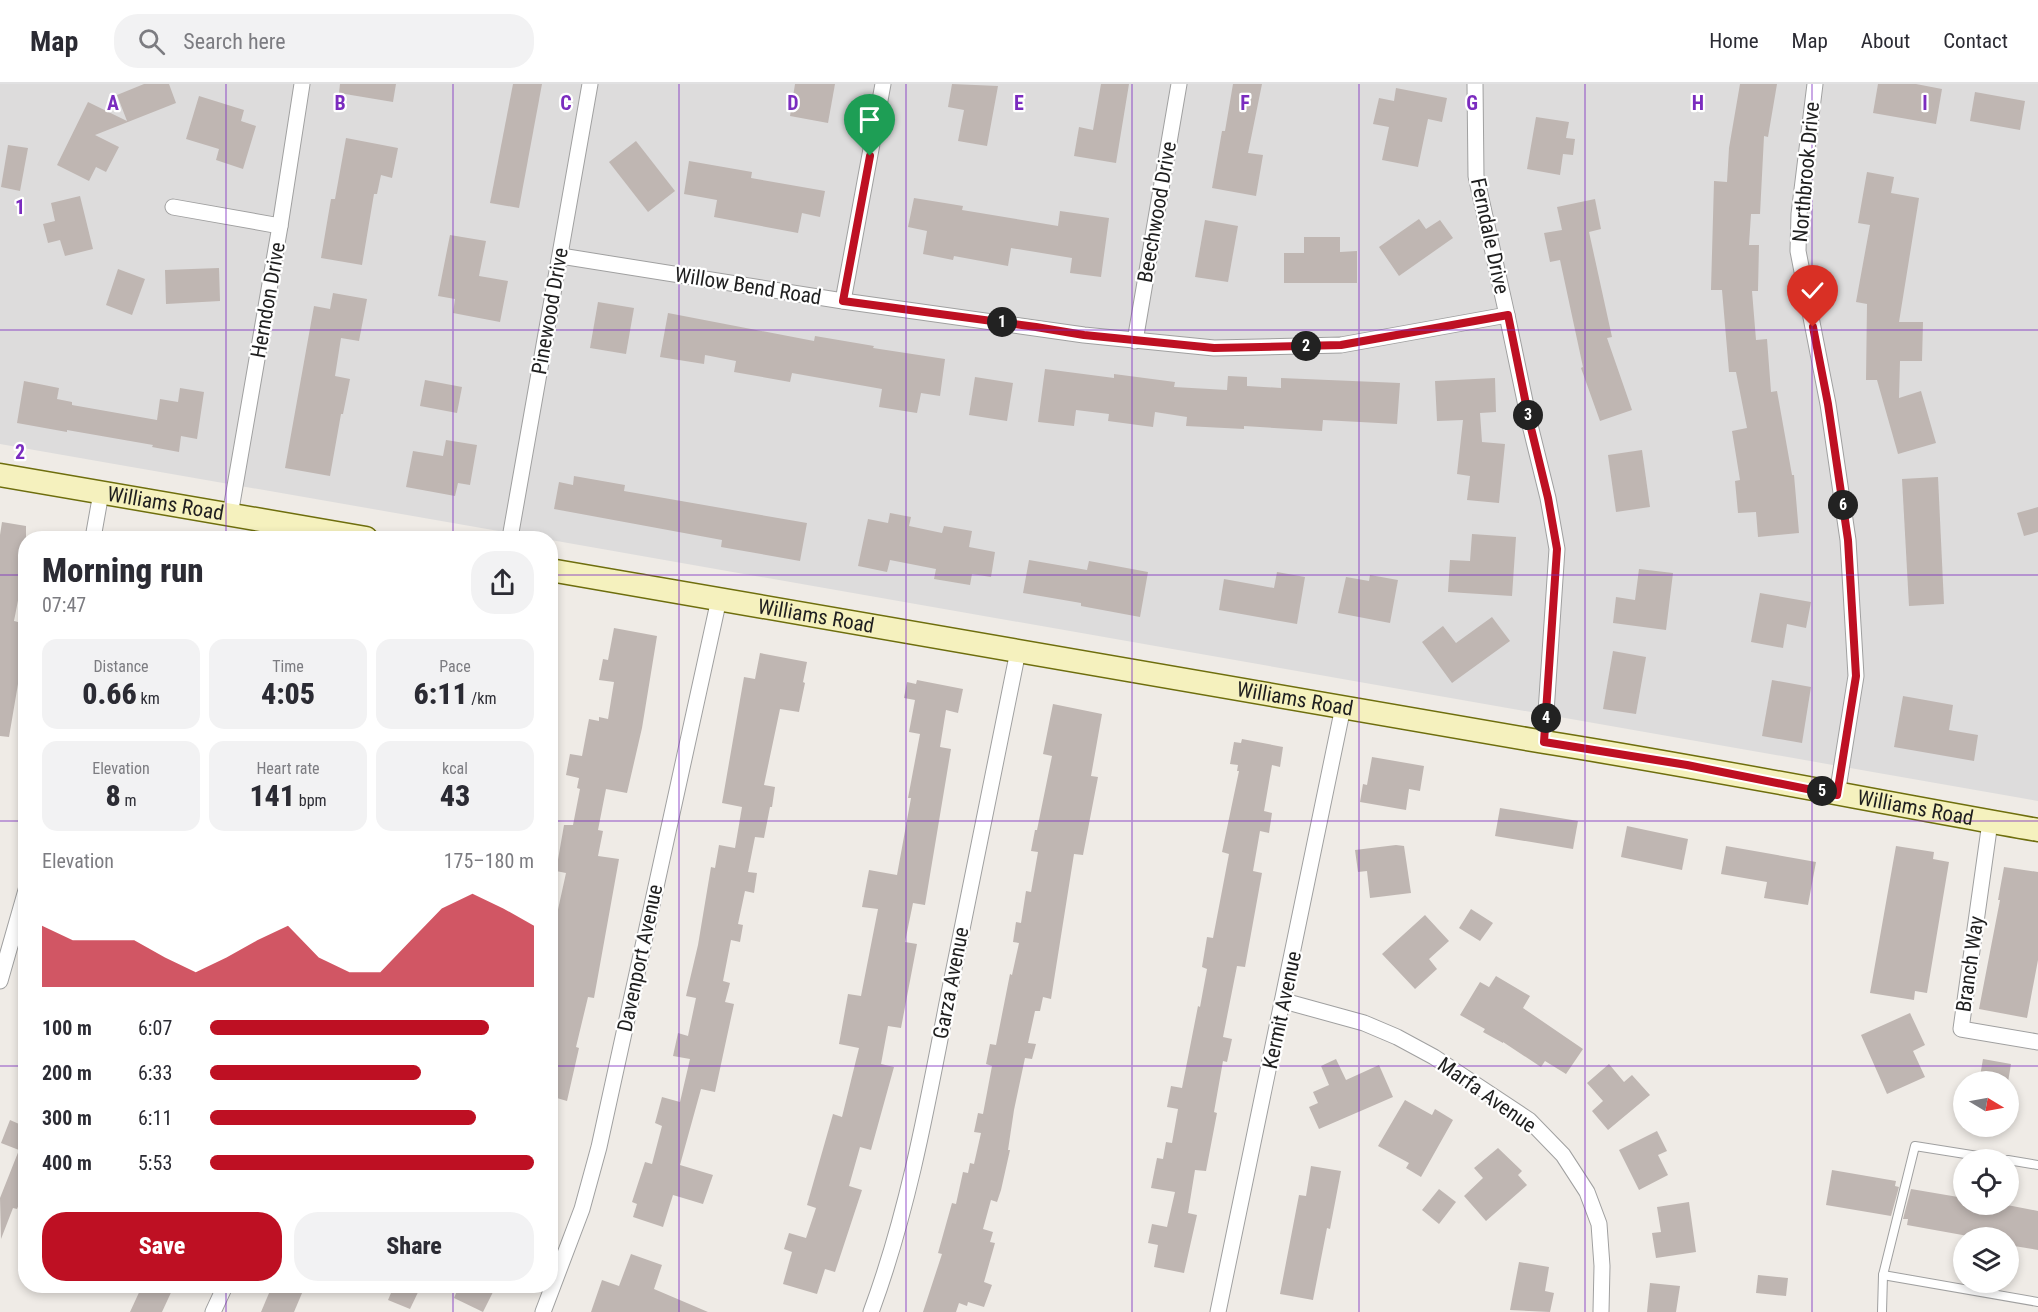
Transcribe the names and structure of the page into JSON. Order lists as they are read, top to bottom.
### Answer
{
  "streets": {
    "street": [
      "Northbrook Drive",
      "Beechwood Drive",
      "Ferndale Drive",
      "Willow Bend Road",
      "Herndon Drive",
      "Pinewood Drive",
      "Williams Road",
      "Davenport Avenue",
      "Branch Way",
      "Garza Avenue",
      "Kermit Avenue",
      "Marfa Avenue"
    ]
  },
  "crossings": [
    ["Northbrook Drive", "Williams Road"],
    ["Beechwood Drive", "Willow Bend Road"],
    ["Ferndale Drive", "Willow Bend Road"],
    ["Ferndale Drive", "Williams Road"],
    ["Willow Bend Road", "Pinewood Drive"],
    ["Herndon Drive", "Williams Road"],
    ["Williams Road", "Davenport Avenue"],
    ["Williams Road", "Branch Way"],
    ["Williams Road", "Garza Avenue"],
    ["Williams Road", "Kermit Avenue"],
    ["Kermit Avenue", "Marfa Avenue"]
  ],
  "north": "right",
  "page": {
    "header": "Map",
    "search": "Search here",
    "nav": [
      "Home",
      "Map",
      "About",
      "Contact"
    ],
    "pins": [
      "1",
      "2",
      "3",
      "6",
      "4",
      "5"
    ],
    "heading": ["Morning run", "07:47"],
    "stats": [
      ["Distance", "0.66 km"],
      ["Time", "4:05"],
      ["Pace", "6:11 /km"],
      ["Elevation", "8 m"],
      ["Heart rate", "141 bpm"],
      ["kcal", "43"]
    ],
    "chart": ["Elevation", "175–180 m"],
    "list": [
      {
        "name": "100 m",
        "note": "6:07"
      },
      {
        "name": "200 m",
        "note": "6:33"
      },
      {
        "name": "300 m",
        "note": "6:11"
      },
      {
        "name": "400 m",
        "note": "5:53"
      }
    ],
    "buttons": ["Save", "Share"]
  },
  "grid": {
    "columns": [
      "A",
      "B",
      "C",
      "D",
      "E",
      "F",
      "G",
      "H",
      "I"
    ],
    "rows": ["1", "2"]
  }
}
